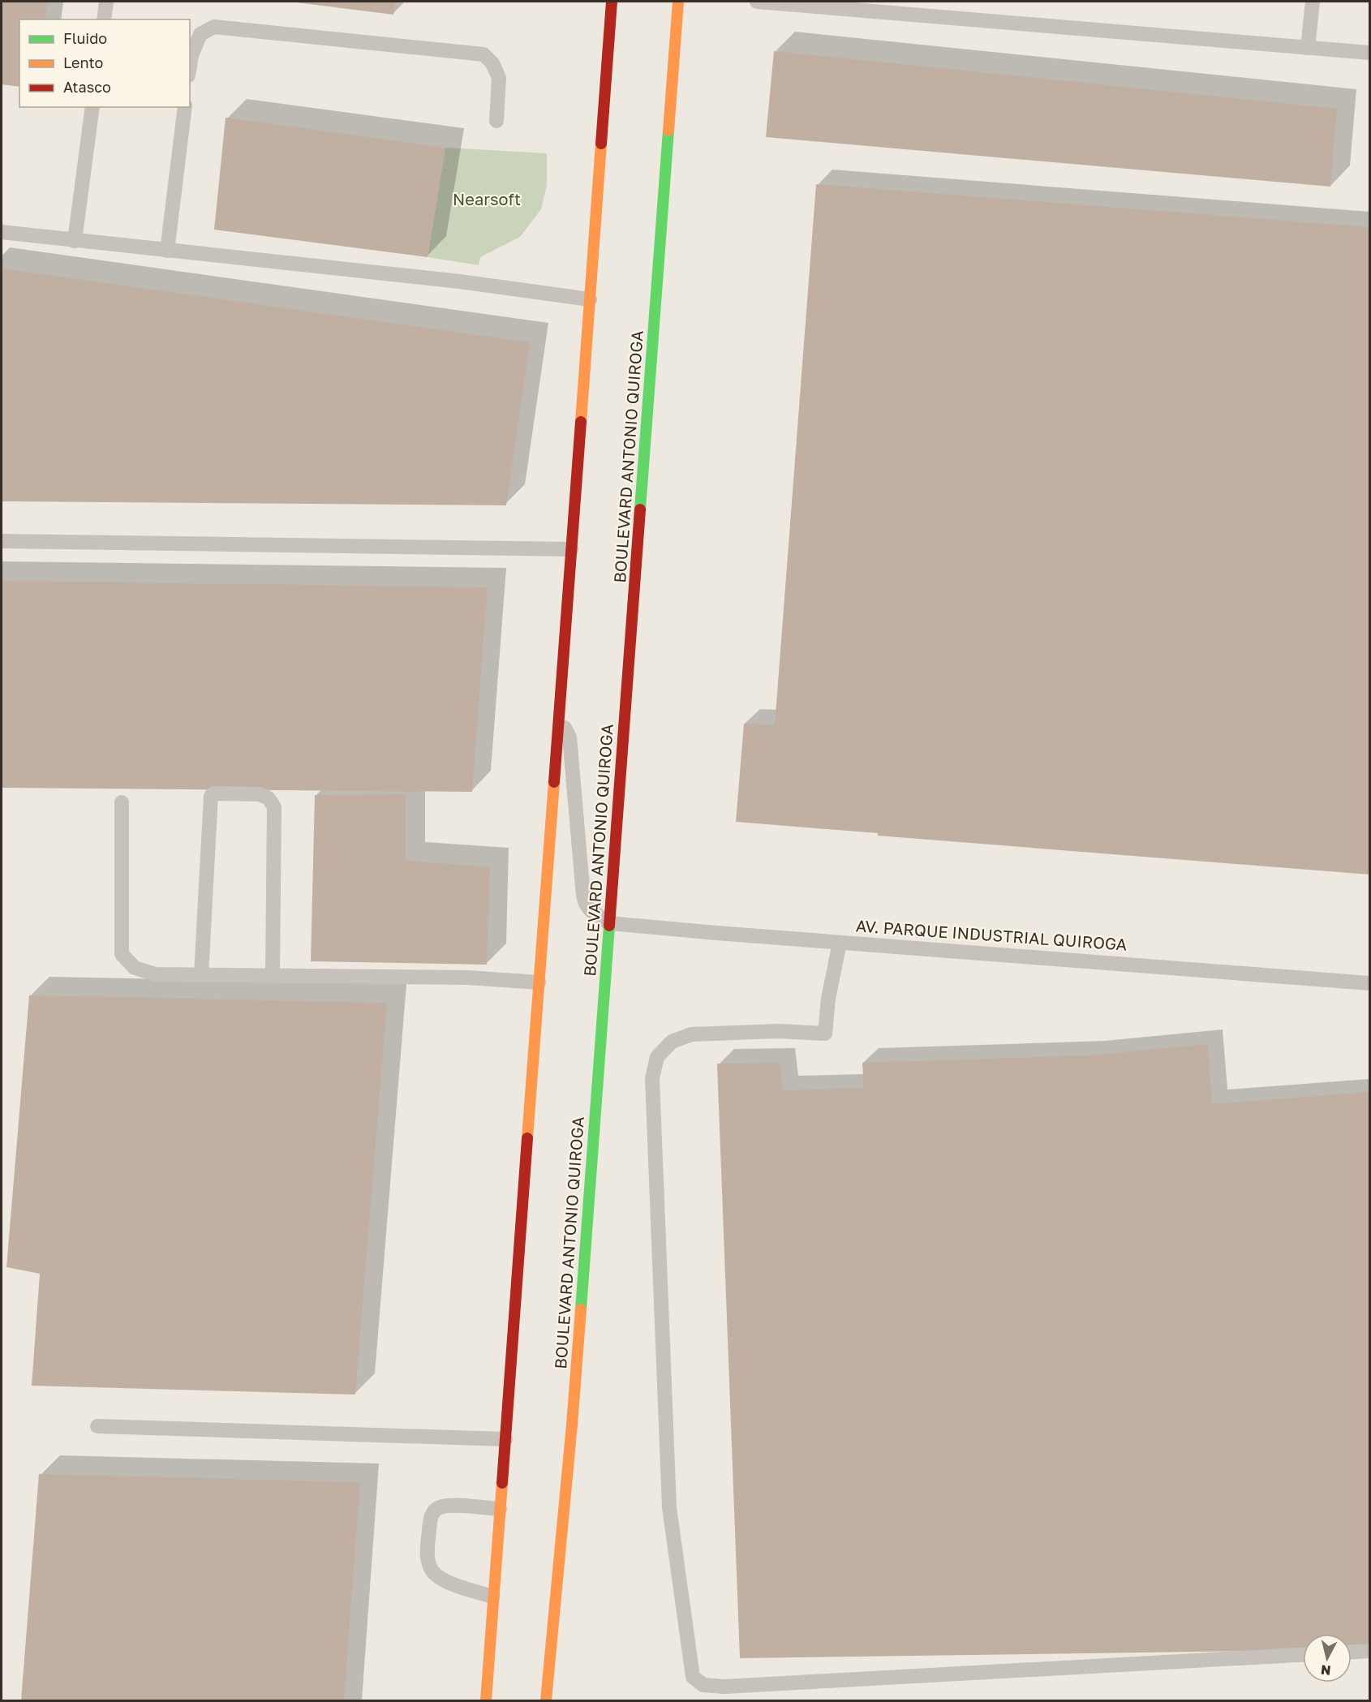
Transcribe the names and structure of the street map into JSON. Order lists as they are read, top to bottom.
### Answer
{
  "streets": {
    "main road": ["BOULEVARD ANTONIO QUIROGA"],
    "lane": ["AV. PARQUE INDUSTRIAL QUIROGA"]
  },
  "crossings": [
    ["BOULEVARD ANTONIO QUIROGA", "AV. PARQUE INDUSTRIAL QUIROGA"]
  ],
  "parks": ["Nearsoft"],
  "legend": ["Fluido", "Lento", "Atasco"],
  "north": "bottom"
}
